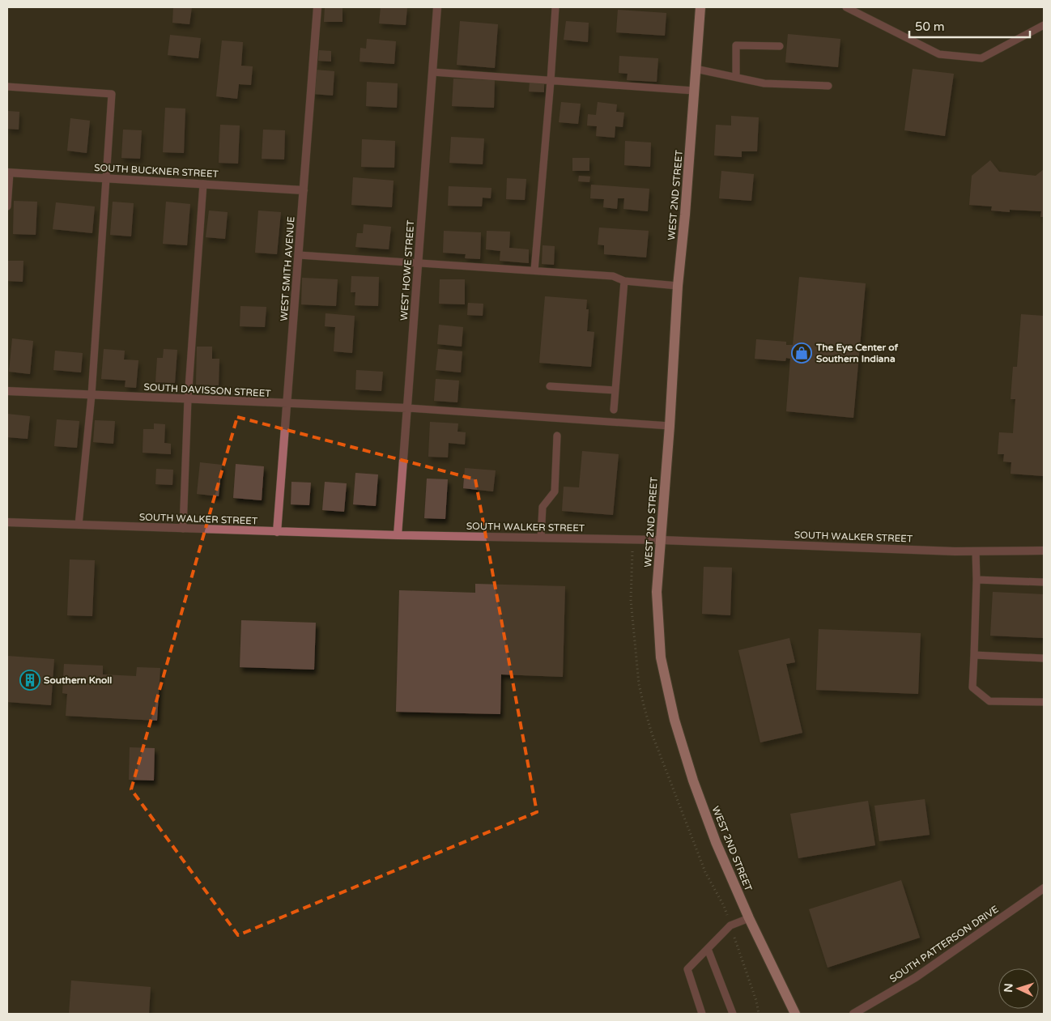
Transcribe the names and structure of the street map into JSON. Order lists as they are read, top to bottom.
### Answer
{
  "streets": {
    "main road": ["WEST 2ND STREET"],
    "street": [
      "SOUTH BUCKNER STREET",
      "WEST SMITH AVENUE",
      "WEST HOWE STREET",
      "SOUTH DAVISSON STREET",
      "SOUTH WALKER STREET",
      "SOUTH PATTERSON DRIVE"
    ]
  },
  "crossings": [
    ["SOUTH BUCKNER STREET", "WEST SMITH AVENUE"],
    ["WEST 2ND STREET", "SOUTH WALKER STREET"],
    ["WEST SMITH AVENUE", "SOUTH DAVISSON STREET"],
    ["WEST SMITH AVENUE", "SOUTH WALKER STREET"],
    ["WEST HOWE STREET", "SOUTH DAVISSON STREET"],
    ["WEST HOWE STREET", "SOUTH WALKER STREET"]
  ],
  "places": {
    "shop": ["The Eye Center of Southern Indiana"],
    "building": ["Southern Knoll"]
  },
  "scale_bar": "50 m",
  "north": "left"
}
